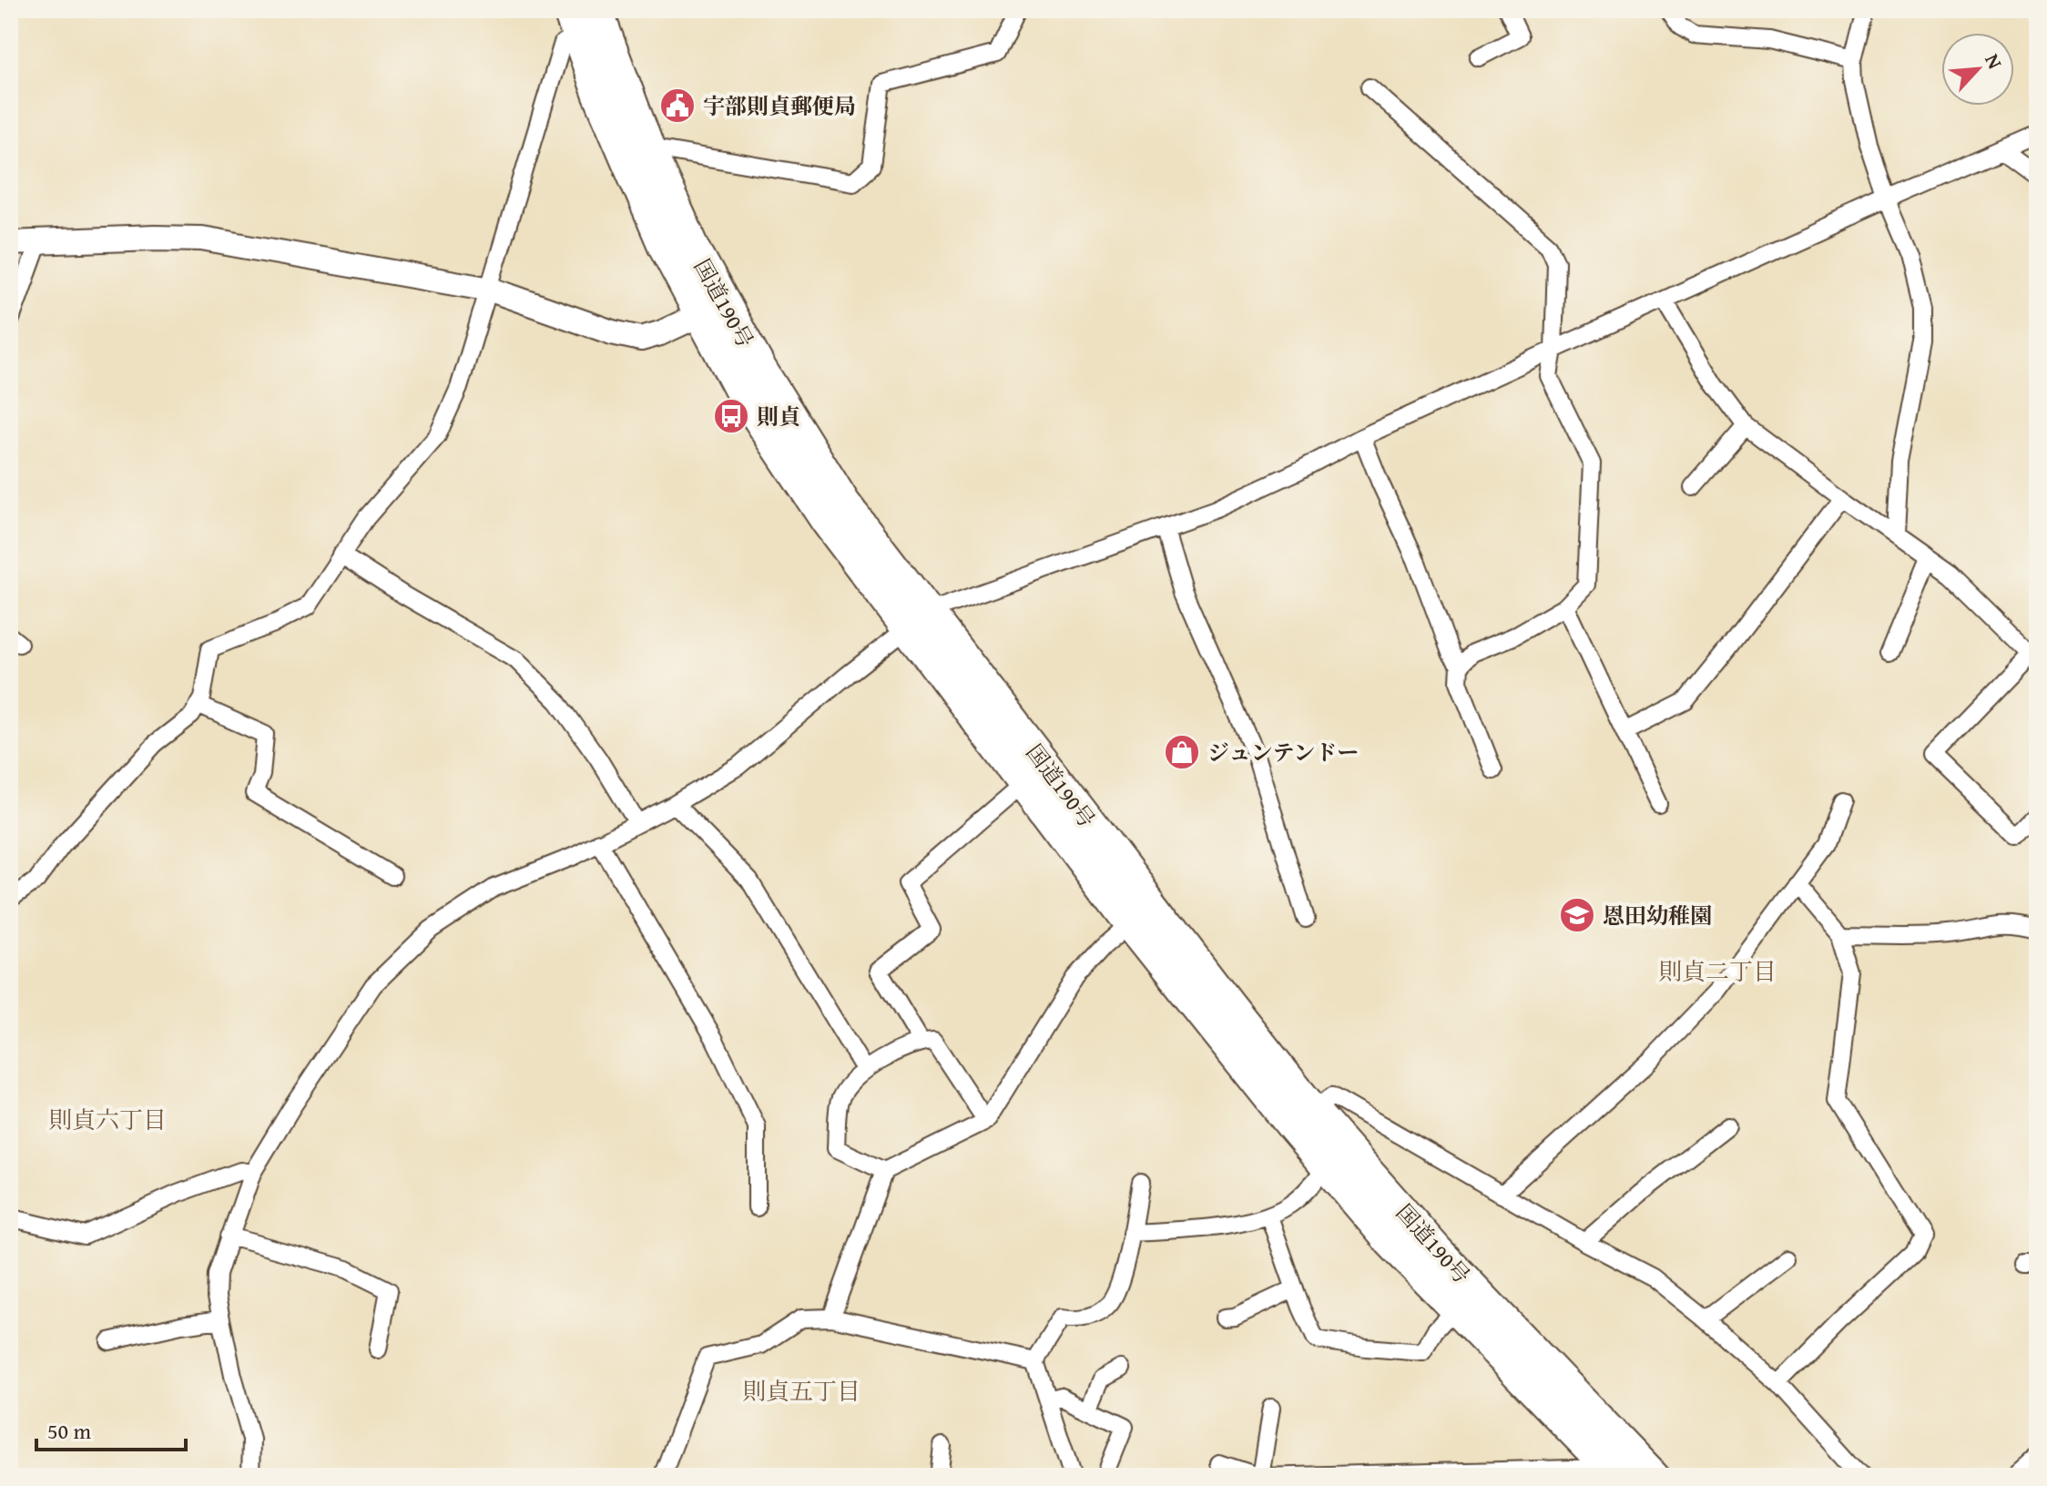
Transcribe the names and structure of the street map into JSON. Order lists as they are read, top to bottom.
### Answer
{
  "streets": {
    "highway": ["国道190号"]
  },
  "districts": ["則貞二丁目", "則貞六丁目", "則貞五丁目"],
  "places": {
    "public building": ["宇部則貞郵便局"],
    "bus stop": ["則貞"],
    "shop": ["ジュンテンドー"],
    "school or university": ["恩田幼稚園"]
  },
  "scale_bar": "50 m",
  "north": "top right"
}
